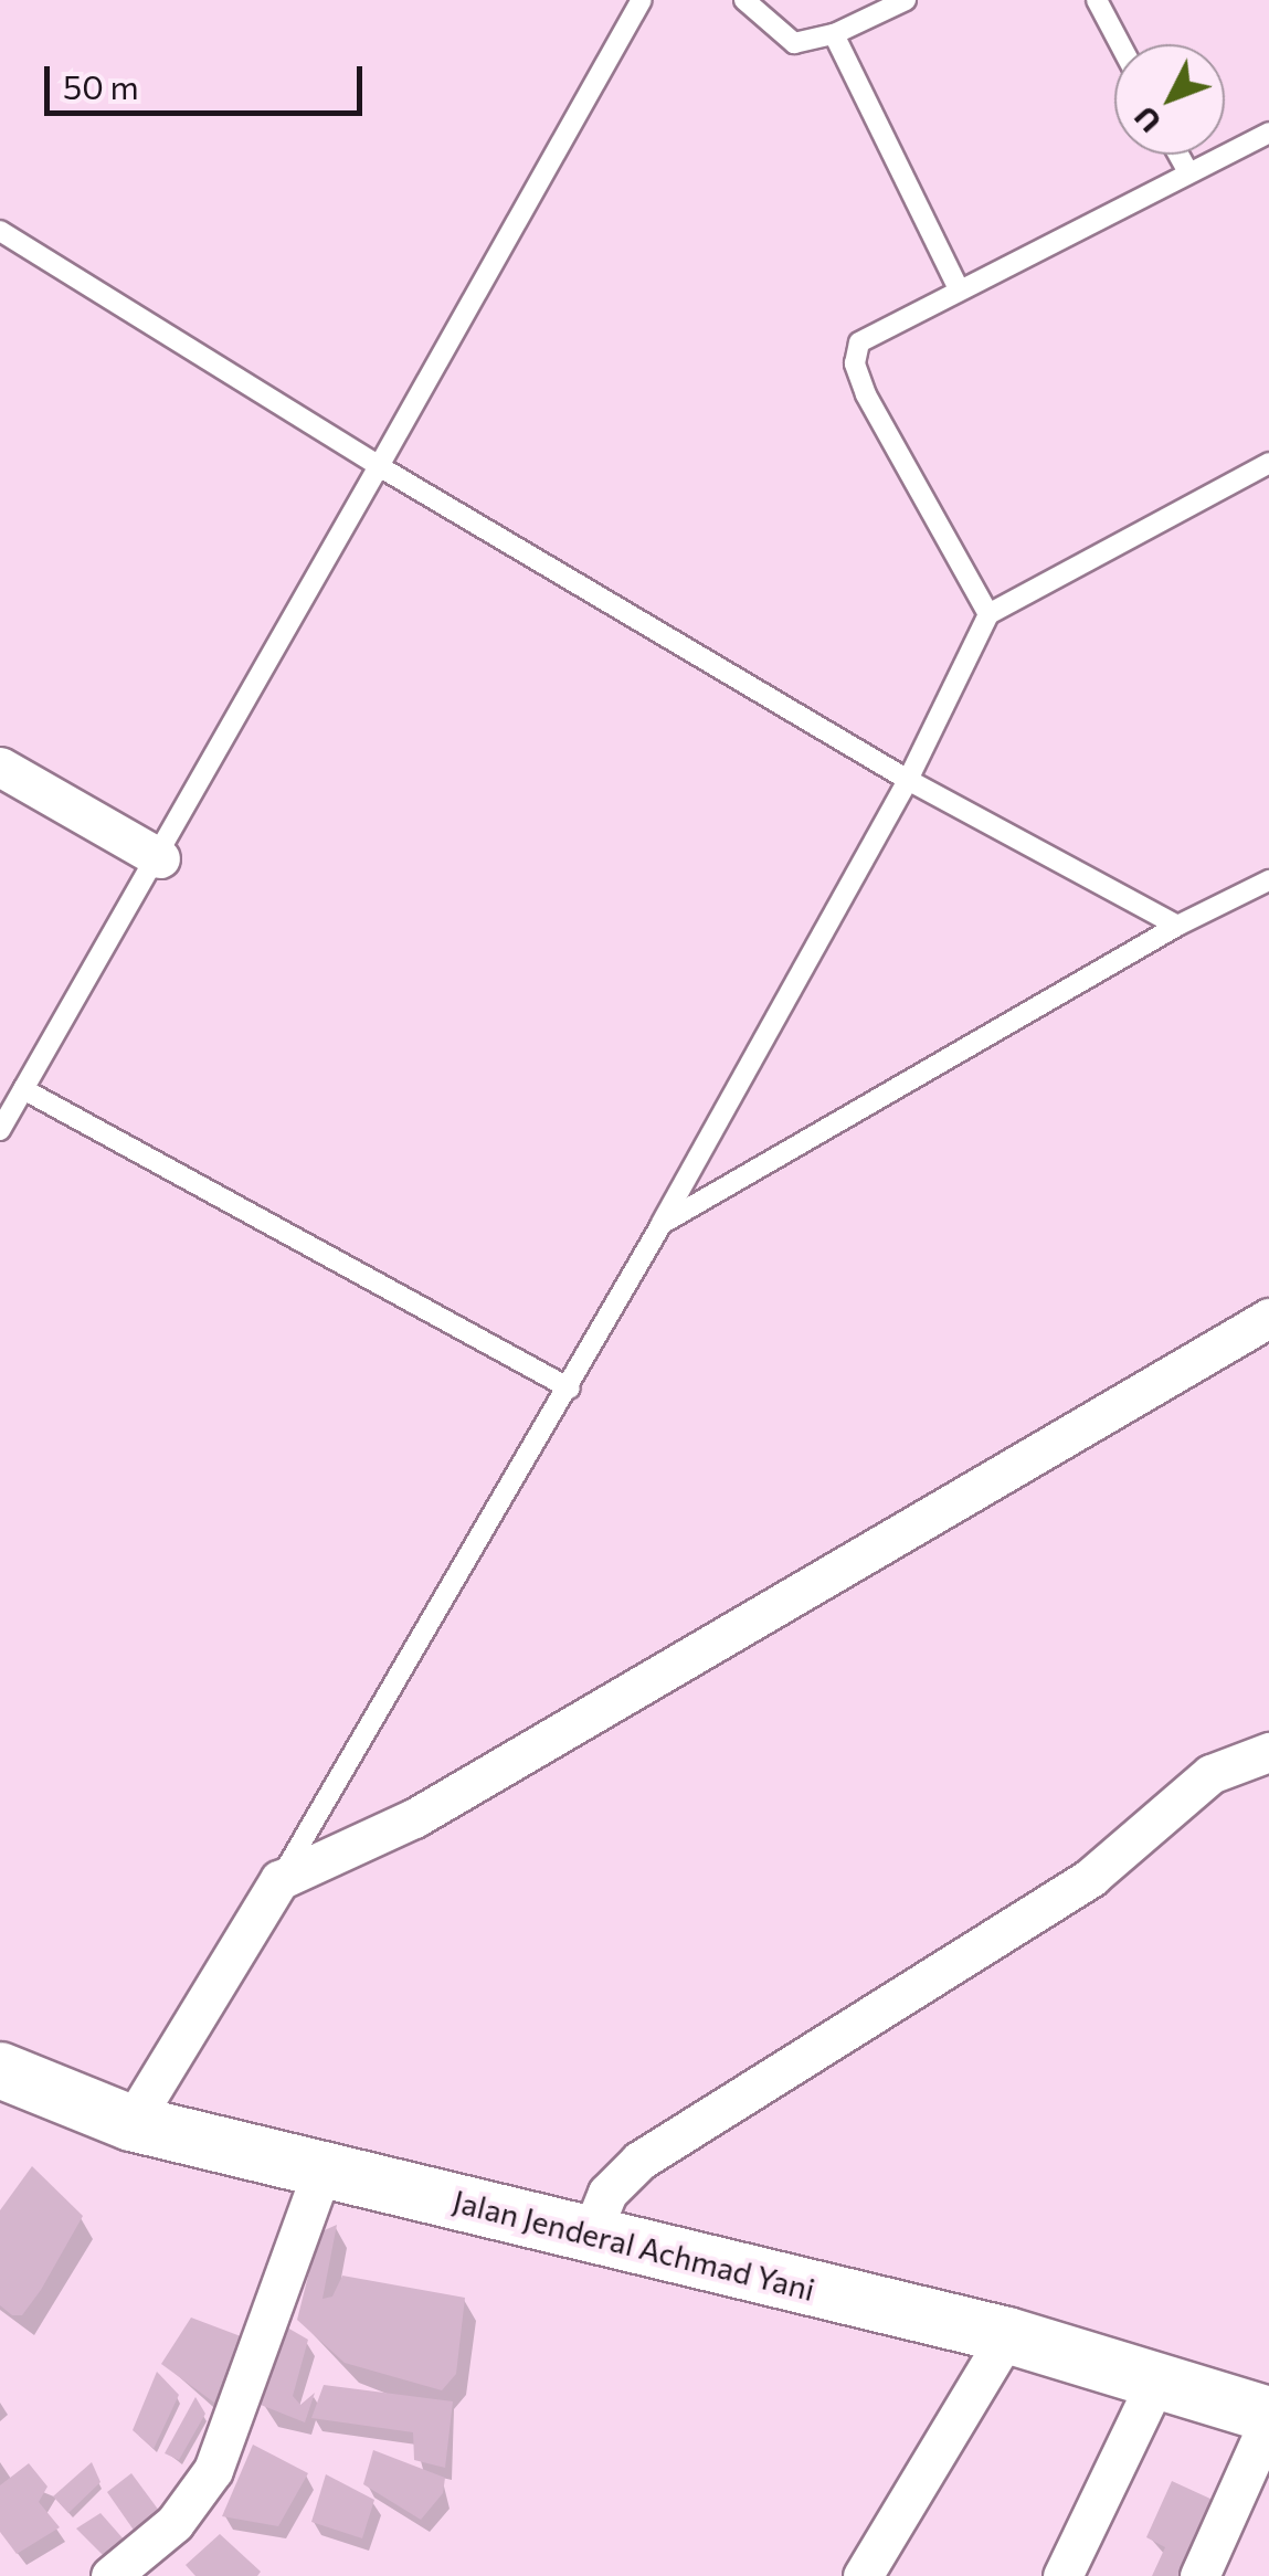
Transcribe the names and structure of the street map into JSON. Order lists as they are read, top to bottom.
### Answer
{
  "streets": {
    "main road": ["Jalan Jenderal Achmad Yani"]
  },
  "scale_bar": "50 m",
  "north": "bottom left"
}
